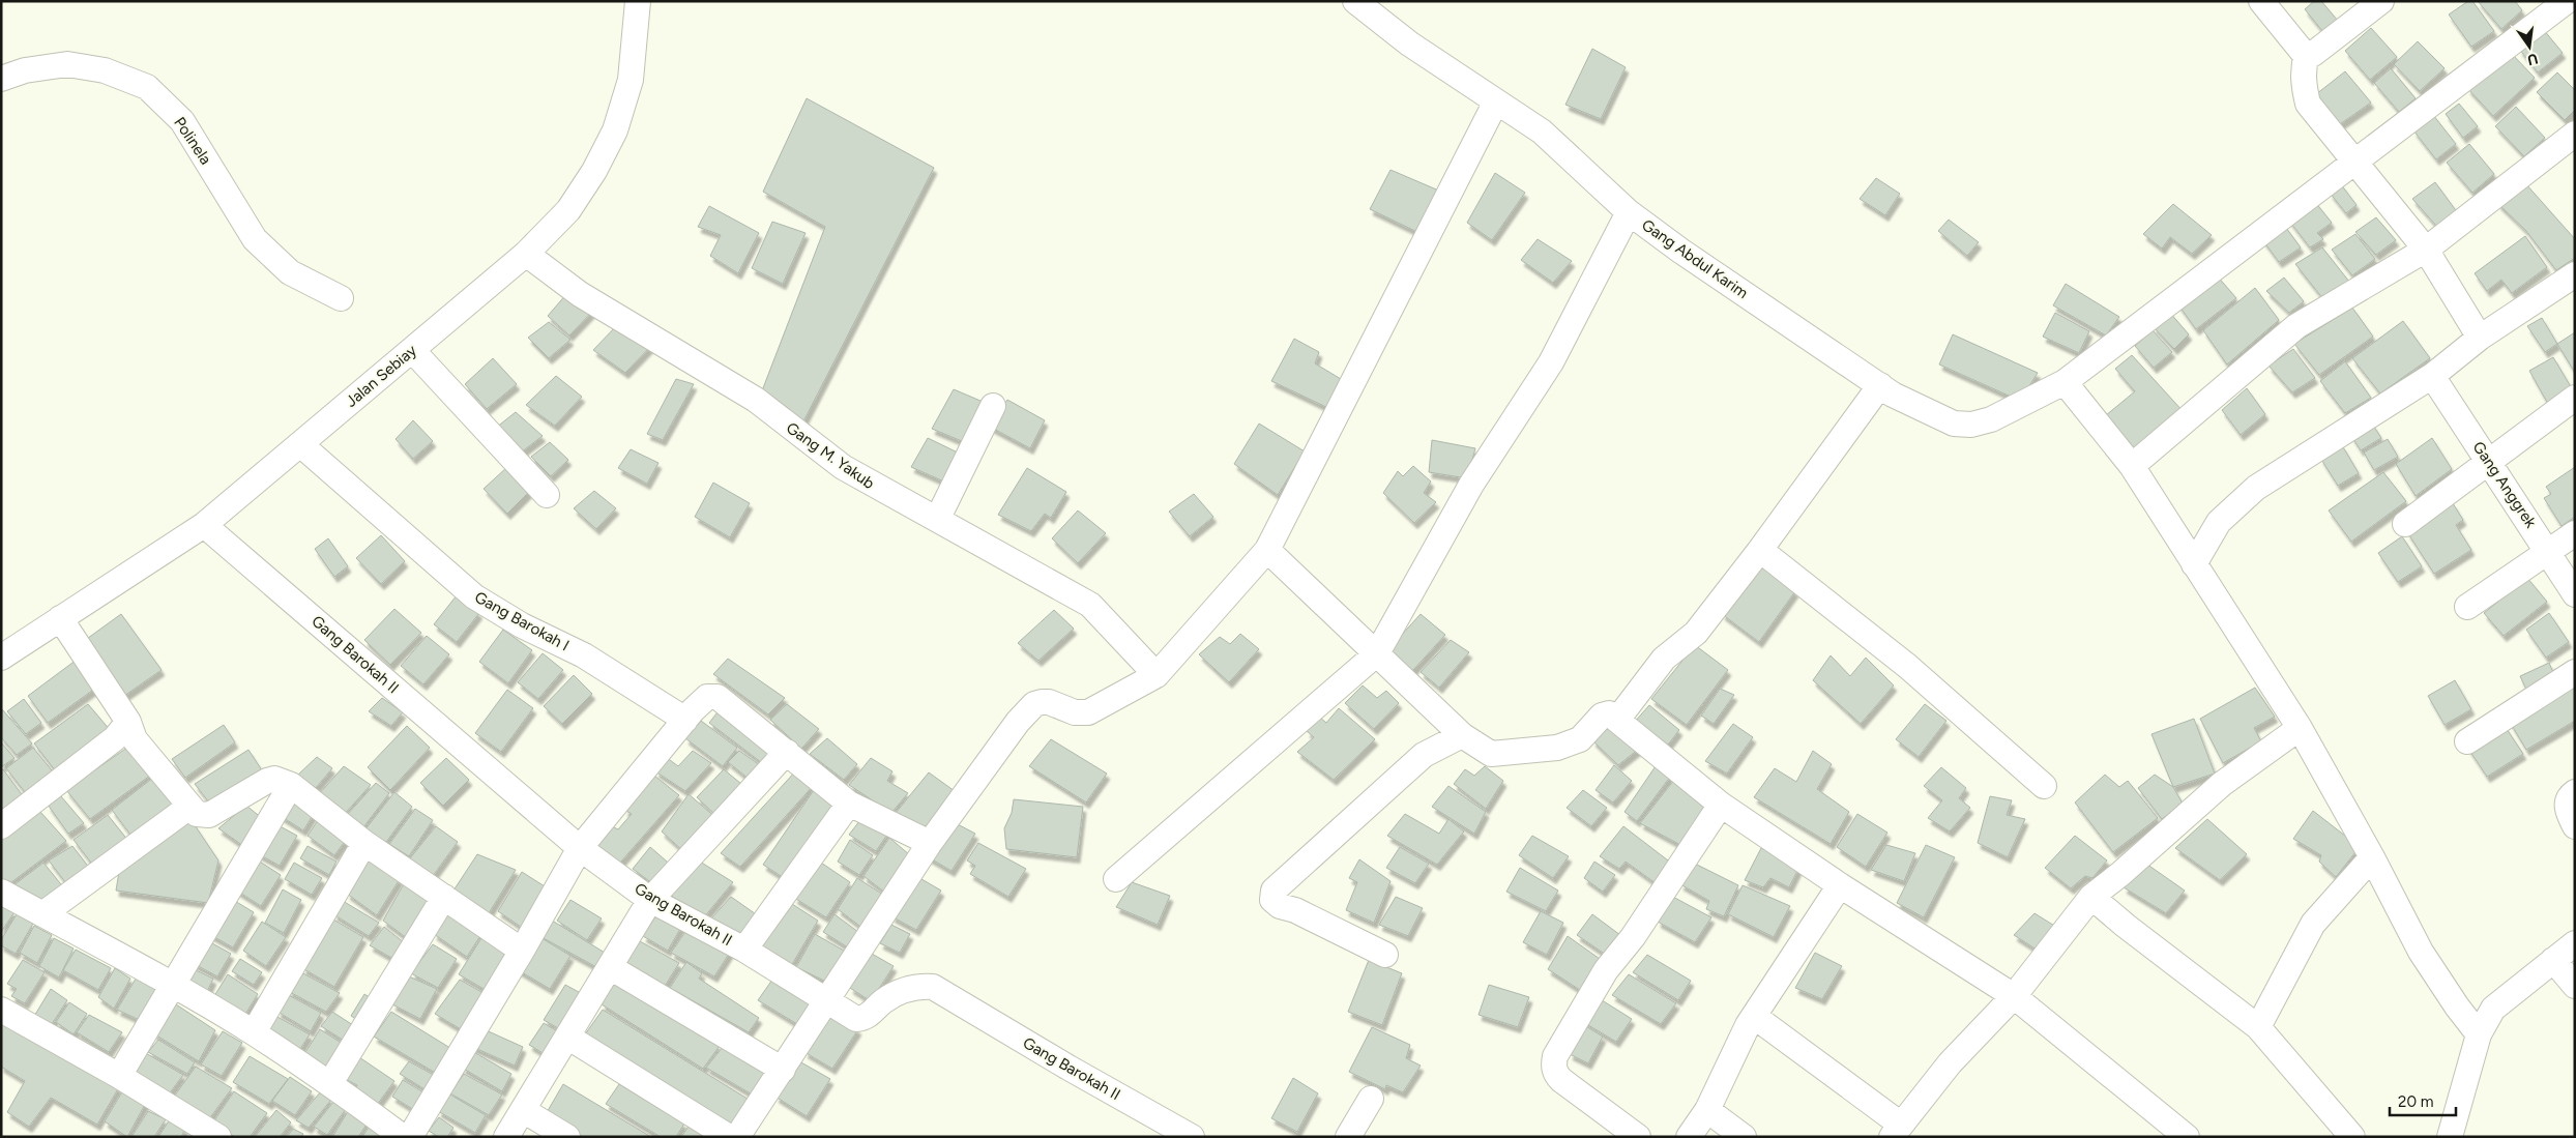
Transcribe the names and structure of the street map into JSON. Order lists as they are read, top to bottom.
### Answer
{
  "streets": {
    "street": [
      "Polinela",
      "Gang Abdul Karim",
      "Jalan Sebiay",
      "Gang M. Yakub",
      "Gang Anggrek",
      "Gang Barokah I",
      "Gang Barokah II"
    ]
  },
  "crossings": [
    ["Jalan Sebiay", "Gang M. Yakub"],
    ["Jalan Sebiay", "Gang Barokah I"],
    ["Jalan Sebiay", "Gang Barokah II"]
  ],
  "scale_bar": "20 m",
  "north": "bottom"
}
